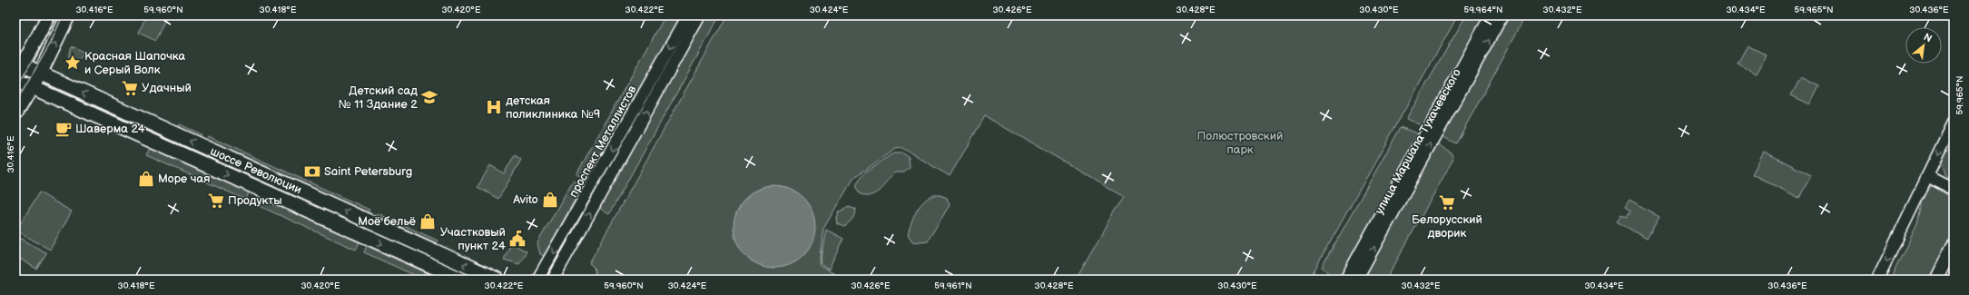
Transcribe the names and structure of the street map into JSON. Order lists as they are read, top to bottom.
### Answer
{
  "streets": {
    "main road": ["шоссе Революции"],
    "street": ["проспект Металлистов", "улица Маршала Тухачевского"]
  },
  "parks": ["Полюстровский парк"],
  "places": {
    "place": ["Красная Шапочка и Серый Волк"],
    "supermarket": ["Удачный", "Продукты", "Белорусский дворик"],
    "school or university": ["Детский сад № 11 Здание 2"],
    "hospital": ["детская поликлиника №9"],
    "cafe": ["Шаверма 24"],
    "bank": ["Saint Petersburg"],
    "shop": ["Море чая", "Avito", "Моё бельё"],
    "public building": ["Участковый пункт 24"]
  },
  "north": "top right",
  "coordinates": [
    "30.416°E",
    "59.960°N",
    "30.418°E",
    "30.420°E",
    "30.422°E",
    "30.424°E",
    "30.426°E",
    "30.428°E",
    "30.430°E",
    "59.964°N",
    "30.432°E",
    "30.434°E",
    "59.965°N",
    "30.436°E",
    "59.961°N"
  ]
}
